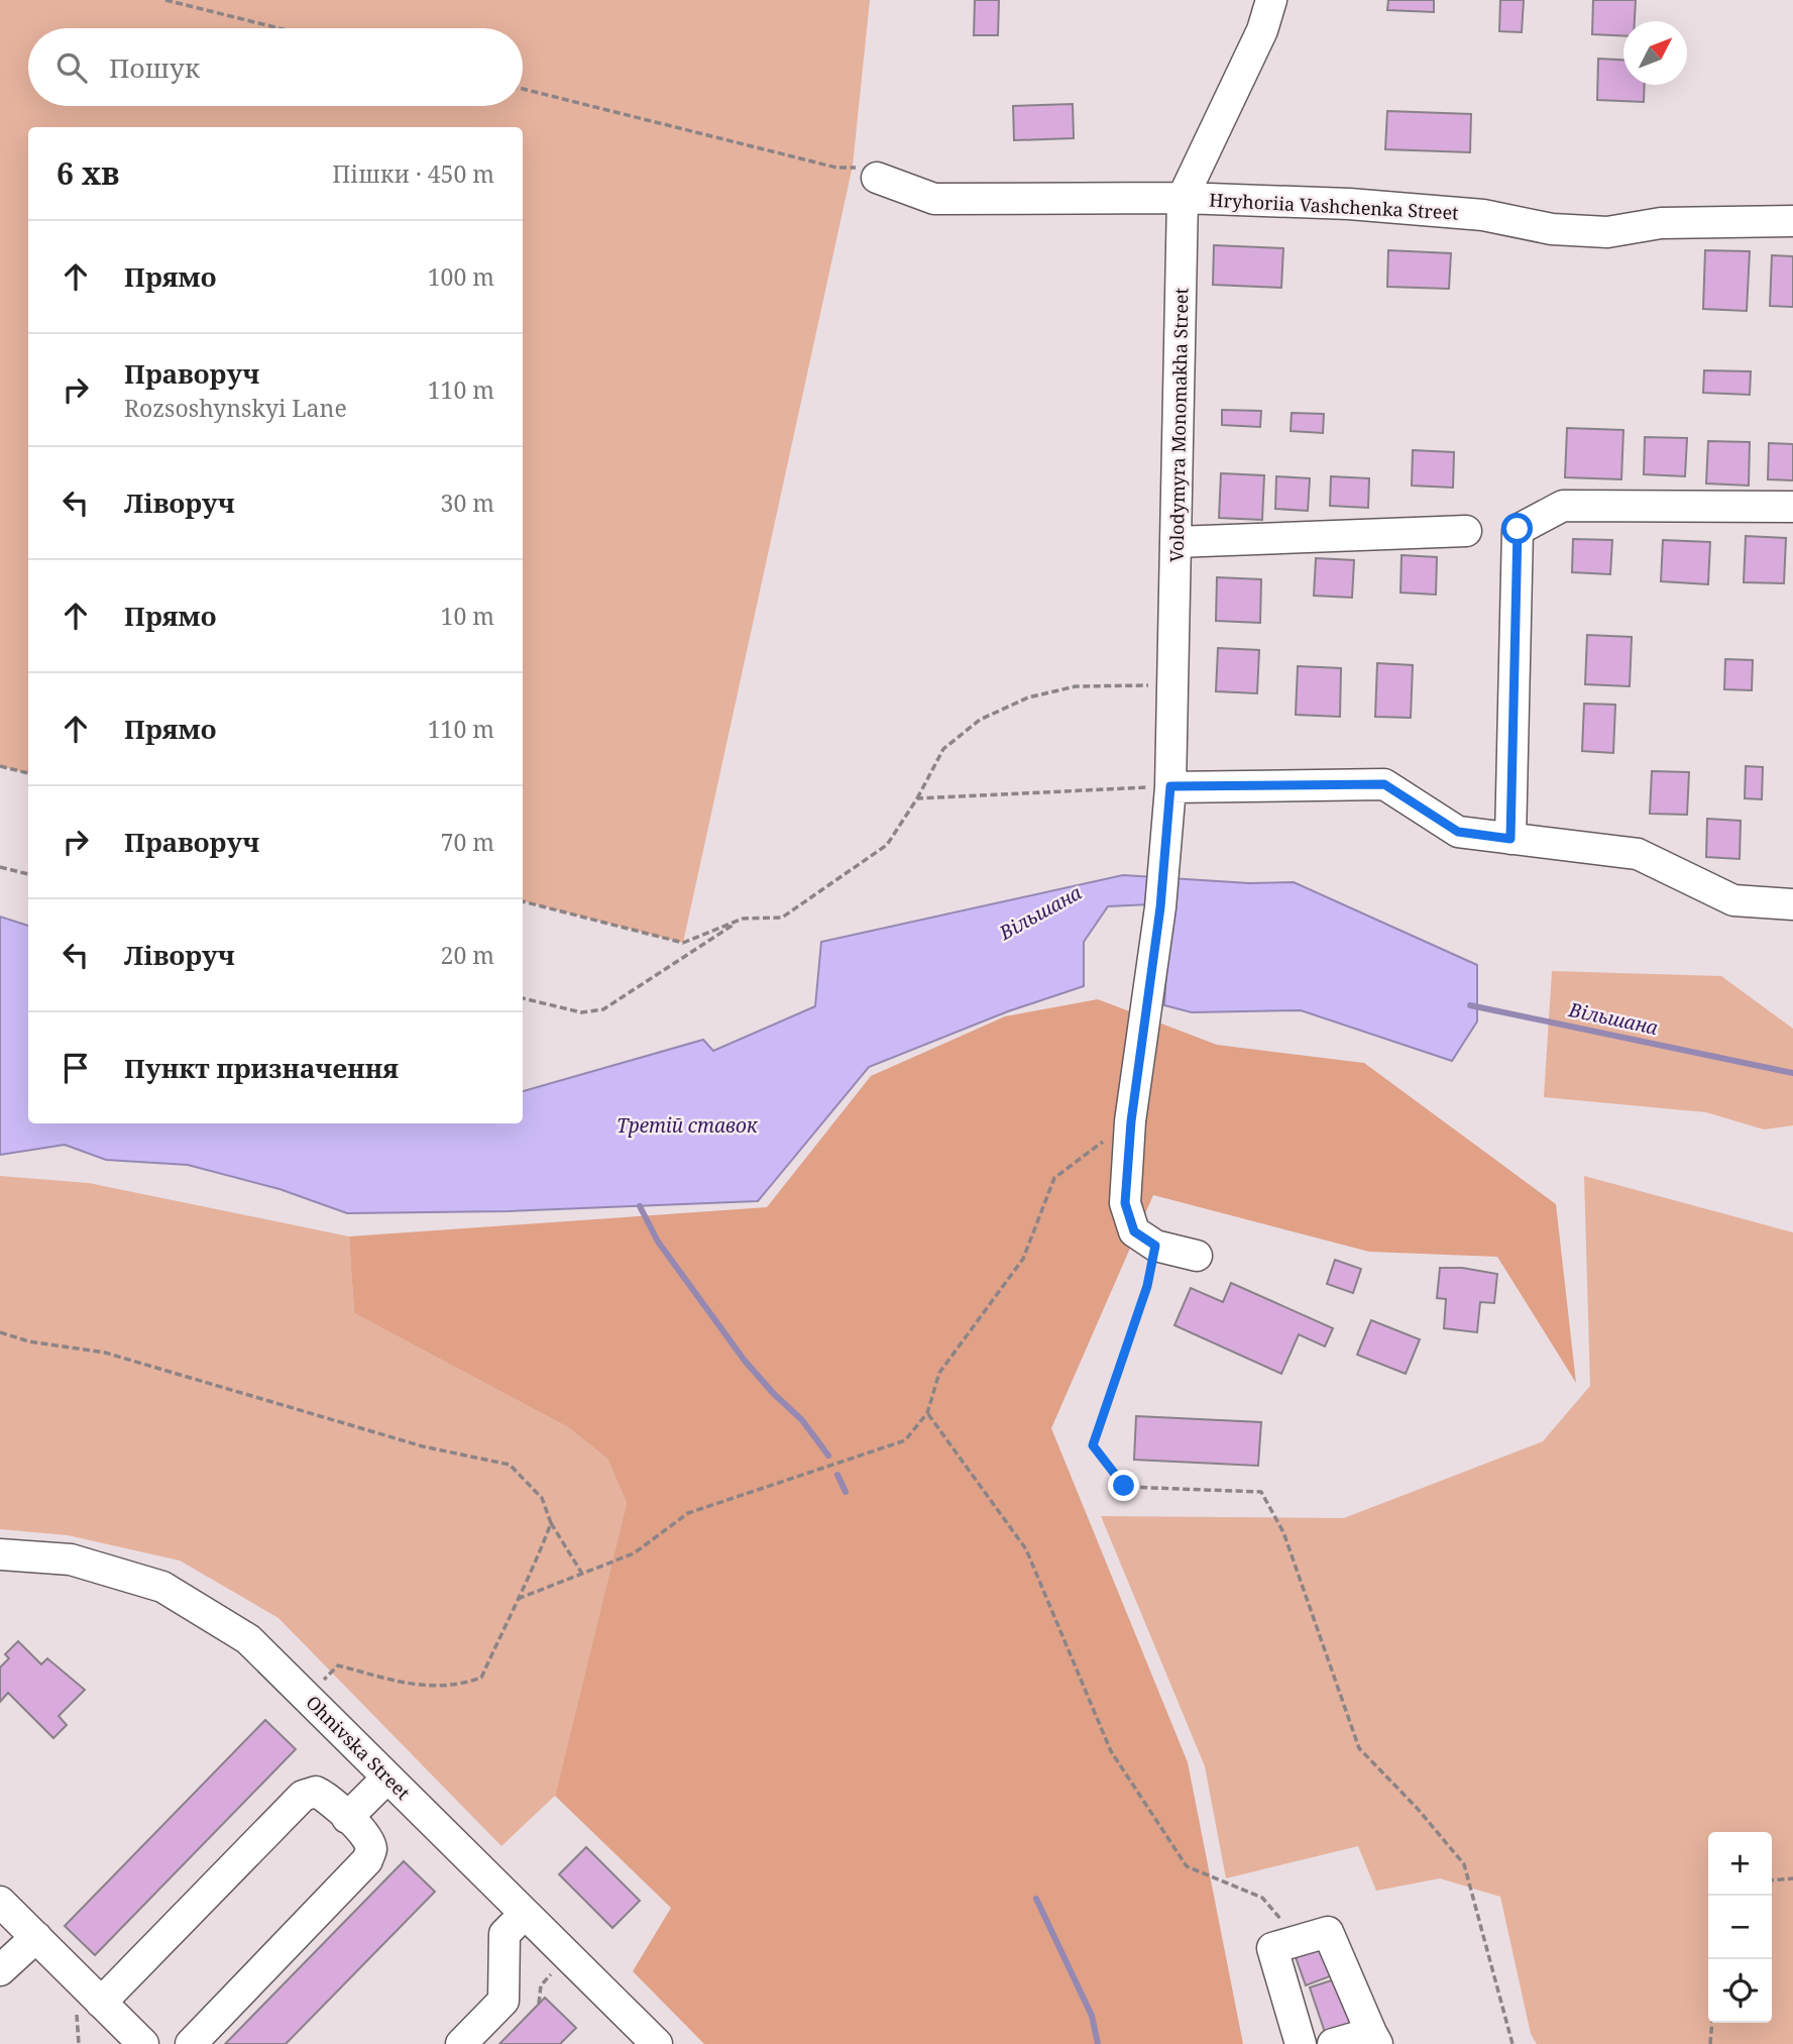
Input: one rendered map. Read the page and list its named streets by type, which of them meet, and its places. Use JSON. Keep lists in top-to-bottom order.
{
  "streets": {
    "street": ["Hryhoriia Vashchenka Street", "Volodymyra Monomakha Street", "Ohnivska Street"]
  },
  "crossings": [
    ["Hryhoriia Vashchenka Street", "Volodymyra Monomakha Street"]
  ],
  "water": ["Вільшана", "Третій ставок"],
  "north": "top right",
  "page": {
    "search": "Пошук",
    "heading": ["6 хв", "Пішки · 450 m"],
    "list": [
      ["Прямо", "100 m"],
      ["Праворуч", "Rozsoshynskyi Lane", "110 m"],
      ["Ліворуч", "30 m"],
      ["Прямо", "10 m"],
      ["Прямо", "110 m"],
      ["Праворуч", "70 m"],
      ["Ліворуч", "20 m"],
      "Пункт призначення"
    ],
    "map_buttons": ["+", "−"]
  }
}
